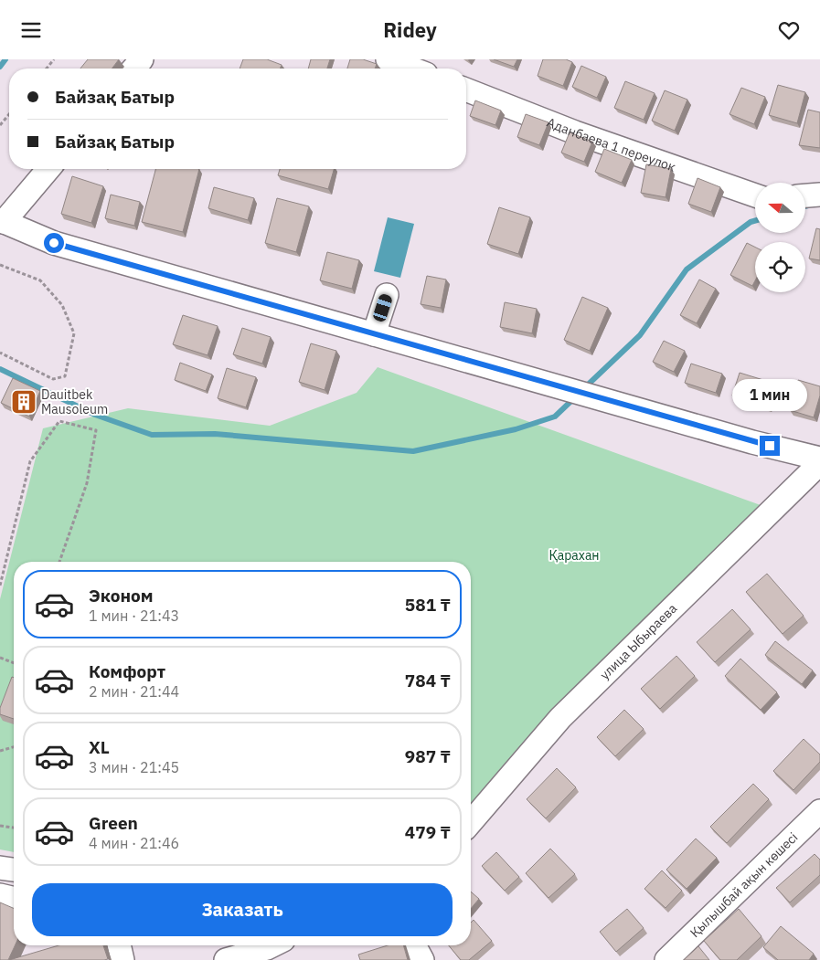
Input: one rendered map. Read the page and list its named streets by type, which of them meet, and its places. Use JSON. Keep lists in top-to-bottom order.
{
  "streets": {
    "street": ["Аданбаева 1 переулок", "улица Ыбыраева", "Қылышбай ақын көшесі"]
  },
  "parks": ["Қарахан"],
  "places": {
    "building": ["Dauitbek Mausoleum"]
  },
  "north": "left",
  "page": {
    "header": "Ridey",
    "banner": ["Байзақ Батыр", "Байзақ Батыр"],
    "bubble": "1 мин",
    "list": [
      {
        "name": "Эконом",
        "note": "1 мин · 21:43",
        "value": "581 ₸"
      },
      {
        "name": "Комфорт",
        "note": "2 мин · 21:44",
        "value": "784 ₸"
      },
      {
        "name": "XL",
        "note": "3 мин · 21:45",
        "value": "987 ₸"
      },
      {
        "name": "Green",
        "note": "4 мин · 21:46",
        "value": "479 ₸"
      }
    ],
    "buttons": "Заказать"
  }
}
